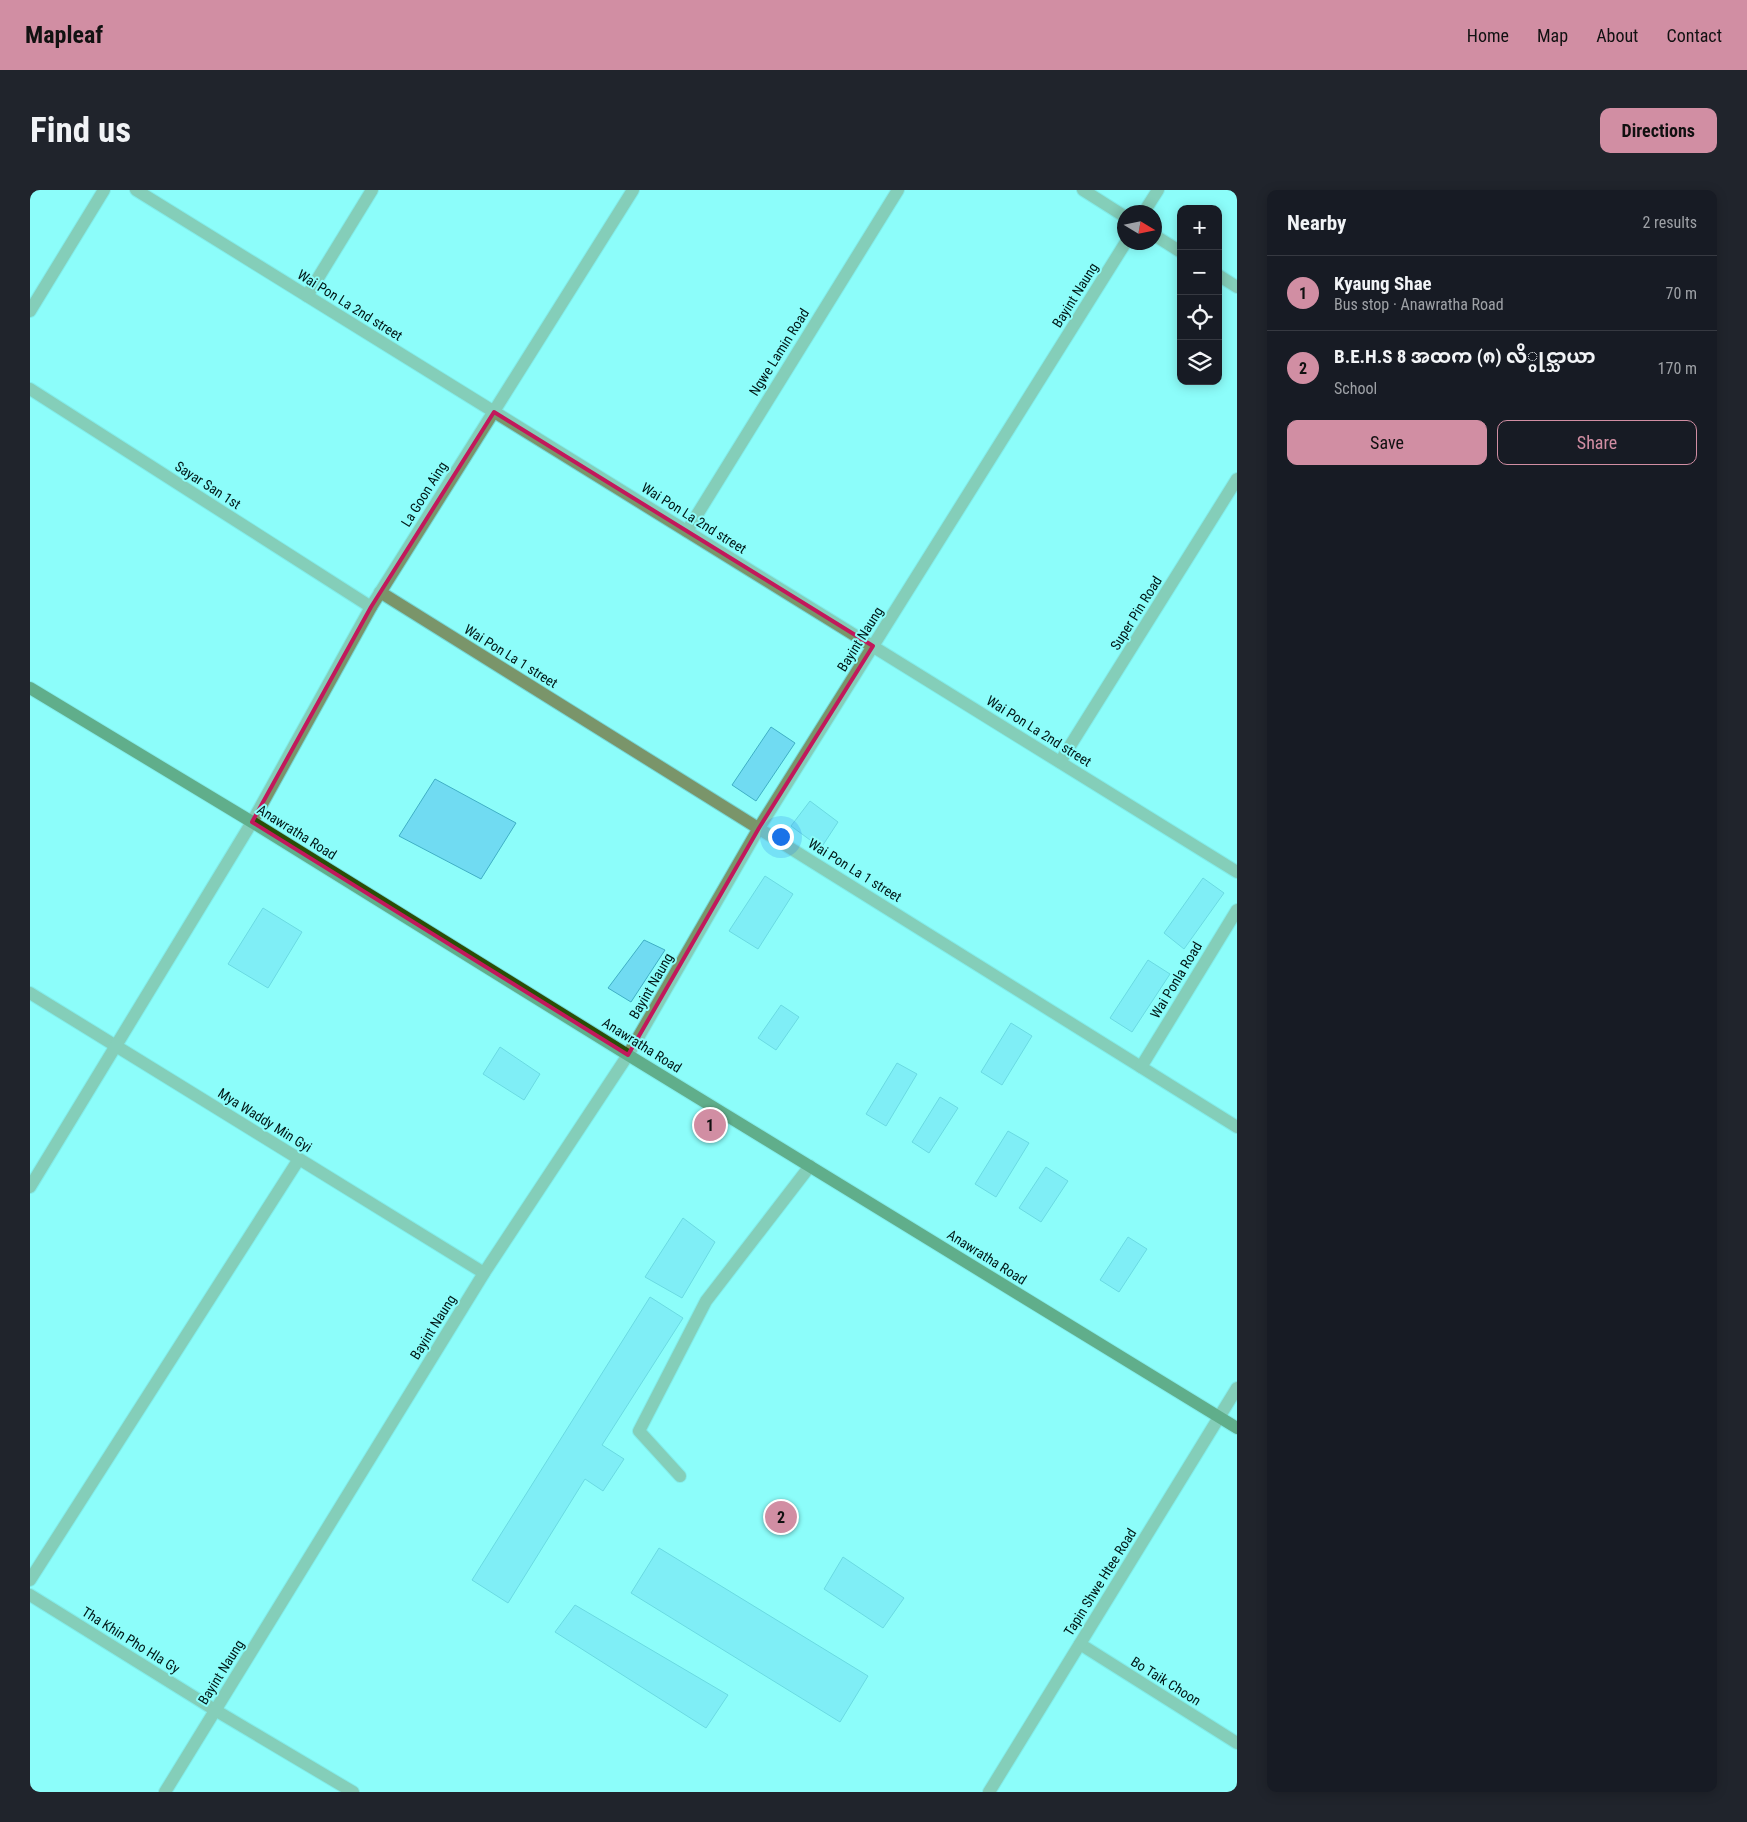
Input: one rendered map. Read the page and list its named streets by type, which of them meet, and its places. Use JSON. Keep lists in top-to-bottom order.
{
  "streets": {
    "main road": ["Anawratha Road"],
    "street": [
      "Bayint Naung",
      "Wai Pon La 2nd street",
      "Ngwe Lamin Road",
      "Sayar San 1st",
      "La Goon Aing",
      "Super Pin Road",
      "Wai Pon La 1 street",
      "Wai Ponla Road",
      "Mya Waddy Min Gyi",
      "Tapin Shwe Htee Road",
      "Tha Khin Pho Hla Gy",
      "Bo Taik Choon"
    ]
  },
  "crossings": [
    ["Bayint Naung", "Wai Pon La 2nd street"],
    ["Bayint Naung", "Wai Pon La 1 street"],
    ["Bayint Naung", "Anawratha Road"],
    ["Bayint Naung", "Mya Waddy Min Gyi"],
    ["Bayint Naung", "Tha Khin Pho Hla Gy"],
    ["Wai Pon La 2nd street", "Ngwe Lamin Road"],
    ["Wai Pon La 2nd street", "La Goon Aing"],
    ["Wai Pon La 2nd street", "Super Pin Road"],
    ["Sayar San 1st", "La Goon Aing"],
    ["La Goon Aing", "Wai Pon La 1 street"],
    ["La Goon Aing", "Anawratha Road"],
    ["La Goon Aing", "Mya Waddy Min Gyi"],
    ["Wai Pon La 1 street", "Wai Ponla Road"],
    ["Anawratha Road", "Tapin Shwe Htee Road"],
    ["Tapin Shwe Htee Road", "Bo Taik Choon"]
  ],
  "north": "right",
  "page": {
    "header": "Mapleaf",
    "nav": [
      "Home",
      "Map",
      "About",
      "Contact"
    ],
    "buttons": [
      "Directions",
      ["Save", "Share"]
    ],
    "title": "Find us",
    "heading": ["Nearby", "2 results"],
    "map_buttons": ["+", "−"],
    "list": [
      {
        "mark": "1",
        "name": "Kyaung Shae",
        "note": "Bus stop · Anawratha Road",
        "value": "70 m"
      },
      {
        "mark": "2",
        "name": "B.E.H.S 8 အထက (၈) လိွုင္သာယာ",
        "note": "School",
        "value": "170 m"
      }
    ],
    "pins": ["1", "2"]
  }
}
